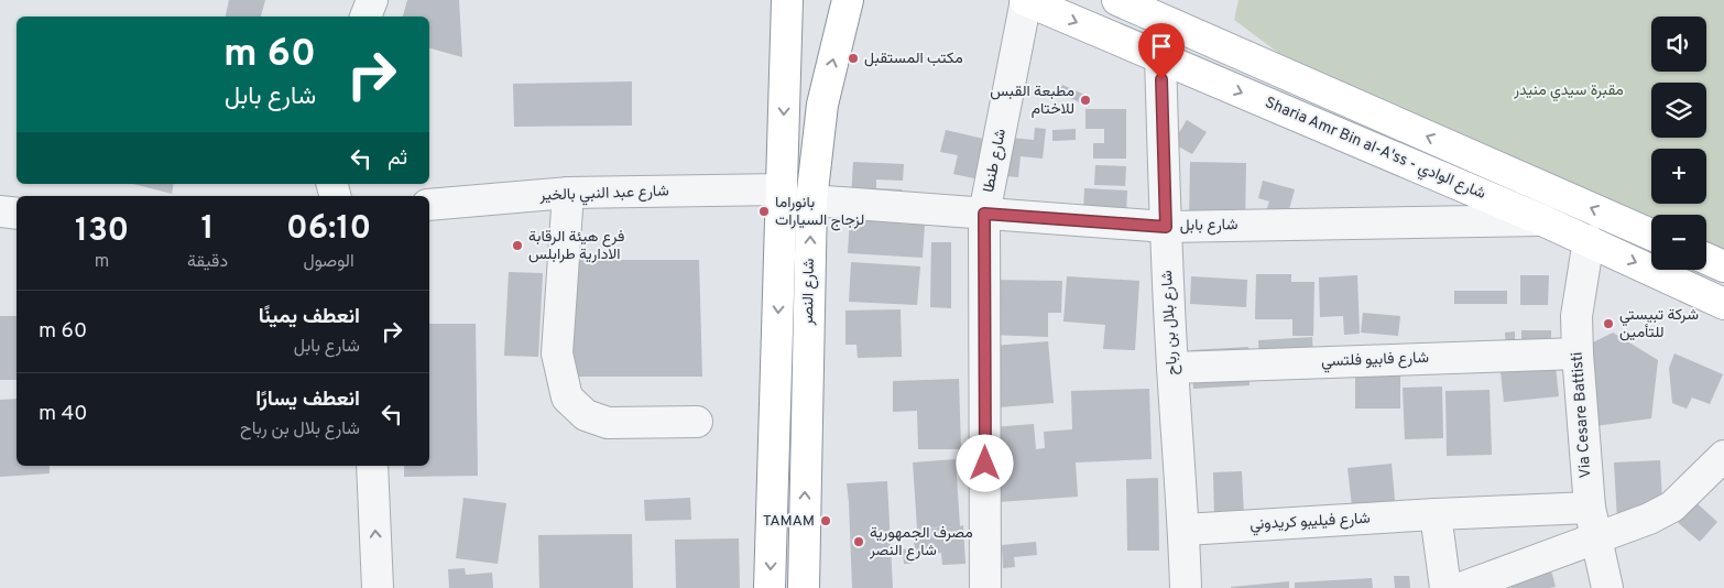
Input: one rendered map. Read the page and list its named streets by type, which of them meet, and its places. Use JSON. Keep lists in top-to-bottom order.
{
  "streets": {
    "main road": ["Sharia Amr Bin al-A'ss - شارع الوادي", "شارع النصر"],
    "street": [
      "شارع طنطا",
      "شارع عبد النبي بالخير",
      "شارع بابل",
      "شارع بلال بن رباح",
      "شارع فابيو فلتسي",
      "Via Cesare Battisti",
      "شارع فيليبو كريدوني"
    ]
  },
  "crossings": [
    ["Sharia Amr Bin al-A'ss - شارع الوادي", "شارع طنطا"],
    ["Sharia Amr Bin al-A'ss - شارع الوادي", "شارع بابل"],
    ["Sharia Amr Bin al-A'ss - شارع الوادي", "شارع بلال بن رباح"],
    ["Sharia Amr Bin al-A'ss - شارع الوادي", "Via Cesare Battisti"],
    ["شارع طنطا", "شارع بابل"],
    ["شارع عبد النبي بالخير", "شارع النصر"],
    ["شارع بابل", "شارع النصر"],
    ["شارع بابل", "شارع بلال بن رباح"],
    ["شارع بلال بن رباح", "شارع فابيو فلتسي"],
    ["شارع بلال بن رباح", "شارع فيليبو كريدوني"],
    ["شارع فابيو فلتسي", "Via Cesare Battisti"],
    ["Via Cesare Battisti", "شارع فيليبو كريدوني"]
  ],
  "parks": ["مقبرة سيدي منيدر"],
  "places": [
    "مكتب المستقبل",
    "مطبعة القبس للاختام",
    "بانوراما لزجاج السيارات",
    "فرع هيئة الرقابة الادارية طرابلس",
    "شركة تبيستي للتأمين",
    "TAMAM",
    "مصرف الجمهورية شارع النصر"
  ],
  "page": {
    "map_buttons": ["+", "−"],
    "turn": ["60 m", "شارع بابل"],
    "then": "ثم",
    "eta": [
      "06:10",
      "الوصول",
      "1",
      "دقيقة",
      "130",
      "m"
    ],
    "list": [
      {
        "name": "انعطف يمينًا",
        "note": "شارع بابل",
        "value": "60 m"
      },
      {
        "name": "انعطف يسارًا",
        "note": "شارع بلال بن رباح",
        "value": "40 m"
      }
    ]
  }
}
